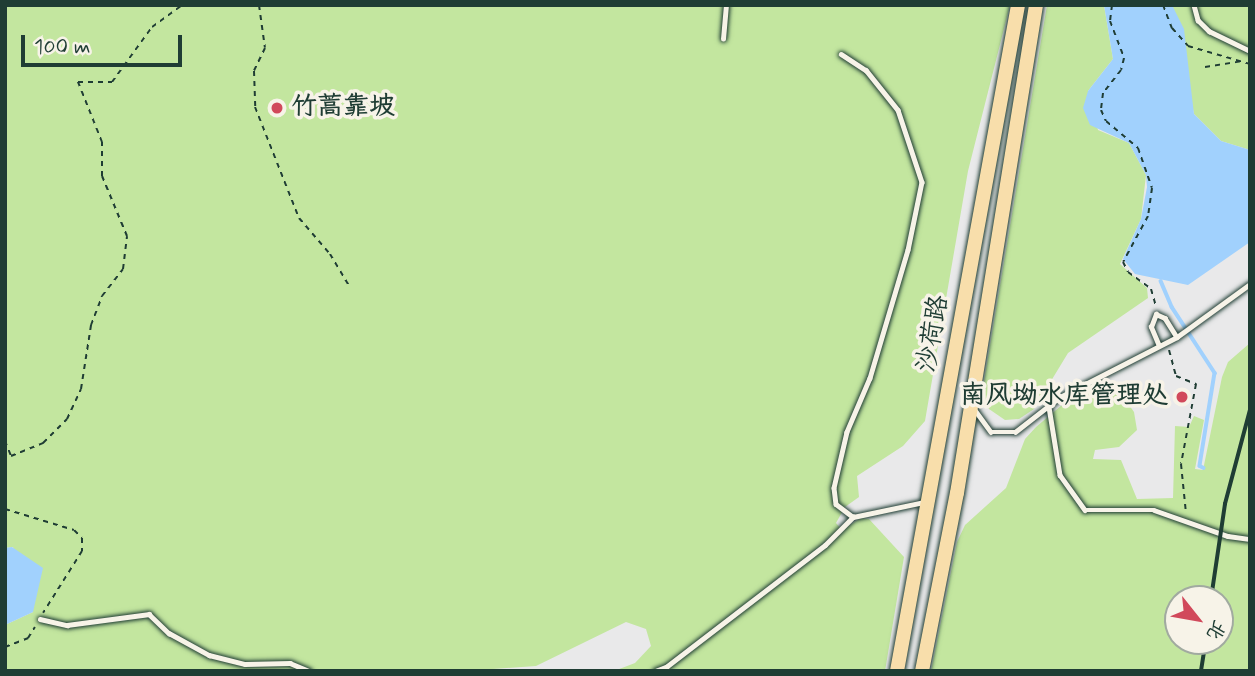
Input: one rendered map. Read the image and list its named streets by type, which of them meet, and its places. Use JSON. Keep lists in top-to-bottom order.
{
  "streets": {
    "main road": ["沙荷路"]
  },
  "places": ["竹蒿靠坡", "南风坳水库管理处"],
  "scale_bar": "100 m",
  "north": "bottom right"
}
